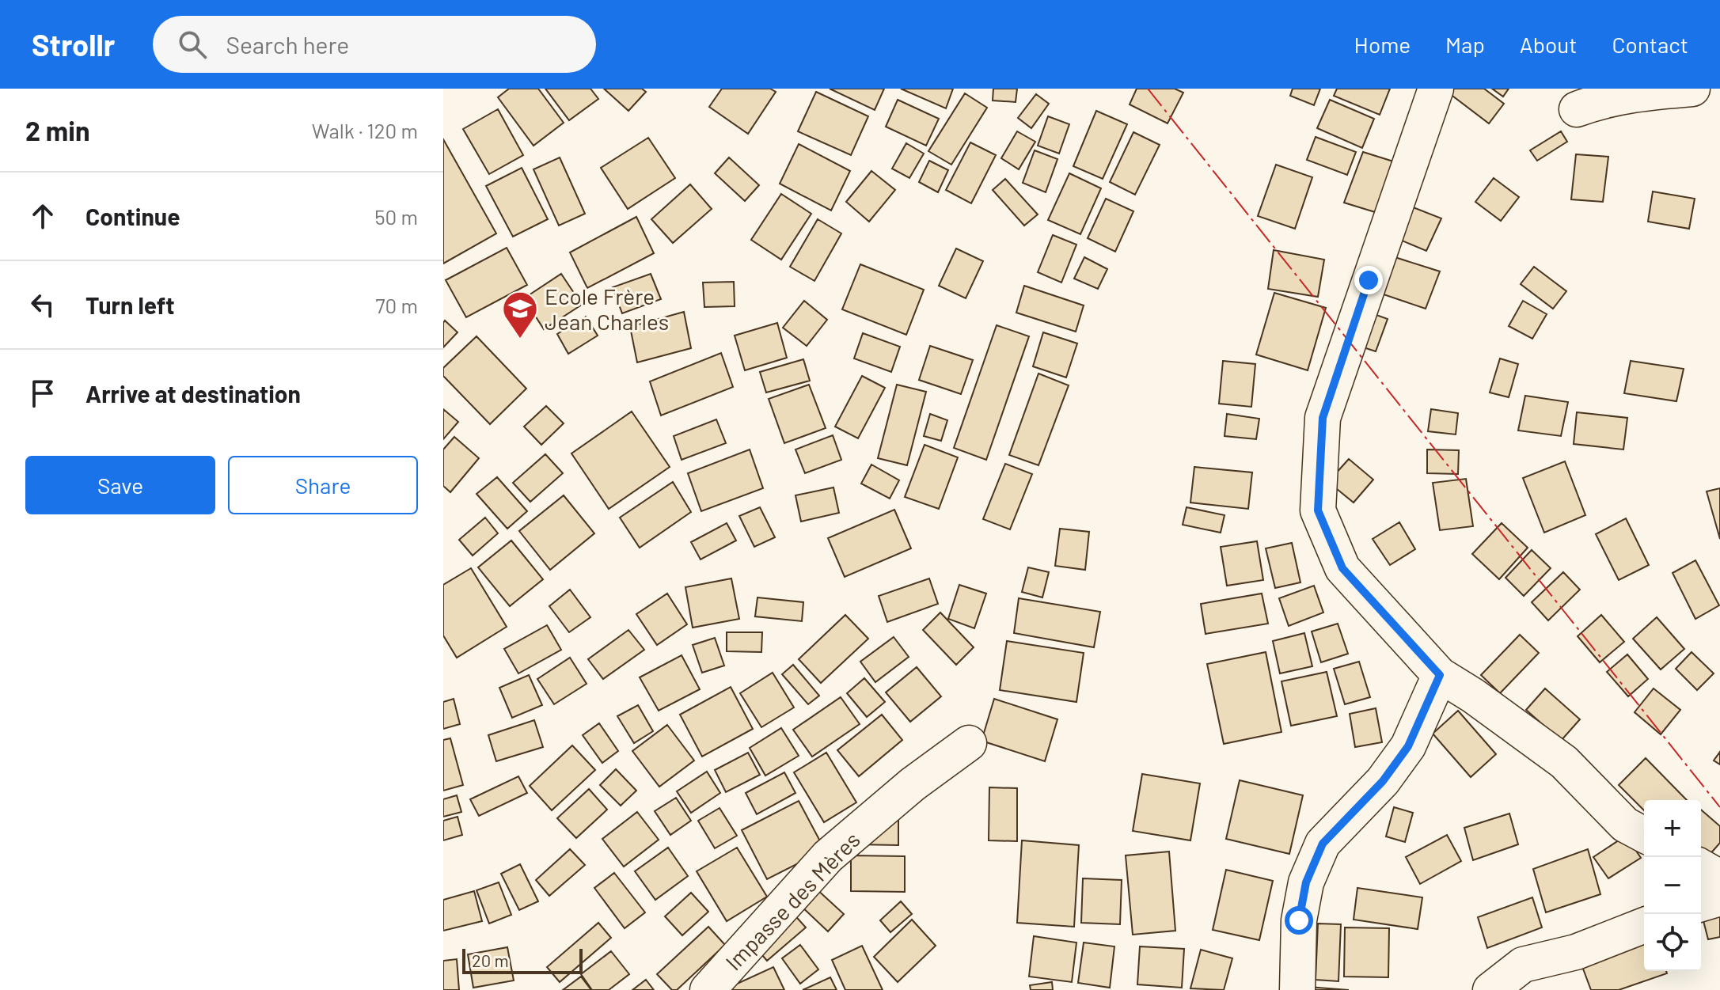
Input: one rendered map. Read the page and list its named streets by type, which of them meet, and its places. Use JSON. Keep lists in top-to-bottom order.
{
  "streets": {
    "street": ["Impasse des Mères"]
  },
  "places": {
    "school or university": ["Ecole Frère Jean Charles"]
  },
  "scale_bar": "20 m",
  "page": {
    "header": "Strollr",
    "search": "Search here",
    "nav": [
      "Home",
      "Map",
      "About",
      "Contact"
    ],
    "heading": ["2 min", "Walk · 120 m"],
    "list": [
      ["Continue", "50 m"],
      ["Turn left", "70 m"],
      "Arrive at destination"
    ],
    "buttons": ["Save", "Share"],
    "map_buttons": ["+", "−"],
    "scale": "20 m"
  }
}
